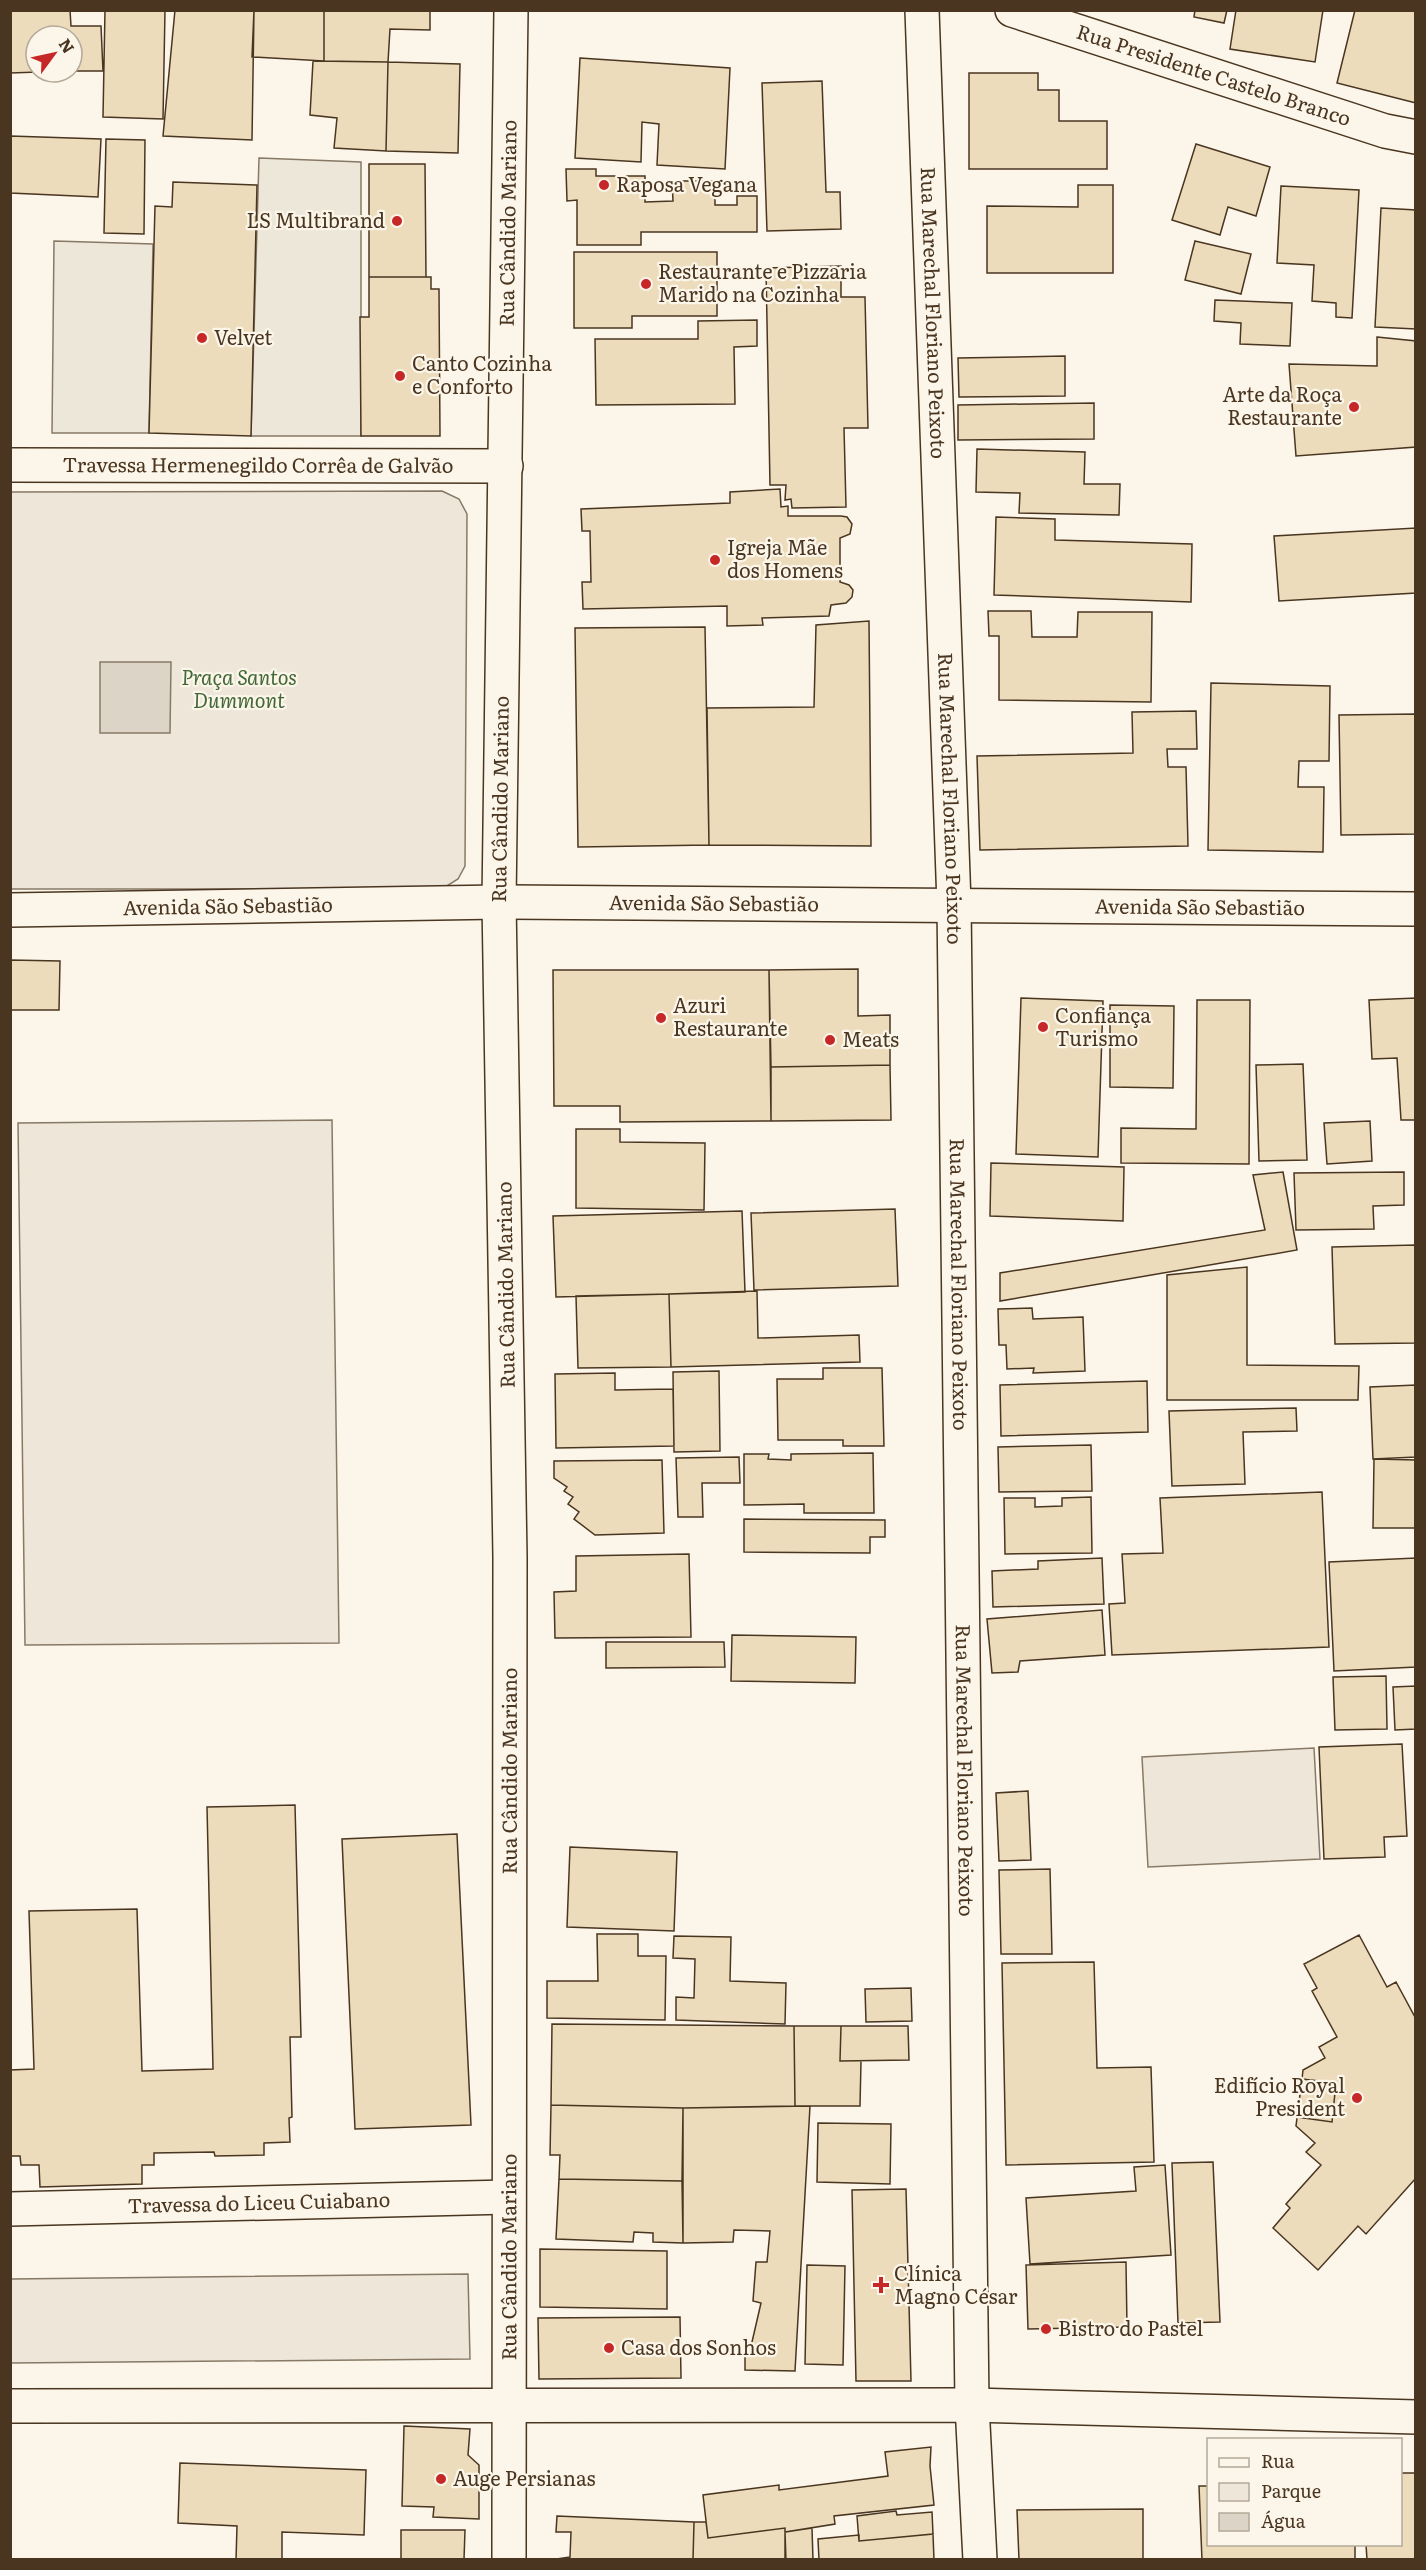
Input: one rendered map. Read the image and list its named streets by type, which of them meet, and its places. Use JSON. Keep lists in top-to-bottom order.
{
  "streets": {
    "street": [
      "Rua Presidente Castelo Branco",
      "Rua Cândido Mariano",
      "Rua Marechal Floriano Peixoto",
      "Travessa Hermenegildo Corrêa de Galvão",
      "Avenida São Sebastião",
      "Travessa do Liceu Cuiabano"
    ]
  },
  "crossings": [
    ["Rua Cândido Mariano", "Travessa Hermenegildo Corrêa de Galvão"],
    ["Rua Cândido Mariano", "Avenida São Sebastião"],
    ["Rua Cândido Mariano", "Travessa do Liceu Cuiabano"],
    ["Rua Marechal Floriano Peixoto", "Avenida São Sebastião"]
  ],
  "parks": ["Praça Santos Dummont"],
  "places": {
    "other": [
      "Raposa Vegana",
      "LS Multibrand",
      "Restaurante e Pizzaria Marido na Cozinha",
      "Velvet",
      "Canto Cozinha e Conforto",
      "Arte da Roça Restaurante",
      "Igreja Mãe dos Homens",
      "Azuri Restaurante",
      "Confiança Turismo",
      "Meats",
      "Edifício Royal President",
      "Bistro do Pastel",
      "Casa dos Sonhos",
      "Auge Persianas"
    ],
    "health": ["Clínica Magno César"]
  },
  "legend": ["Rua", "Parque", "Água"],
  "north": "top right"
}
